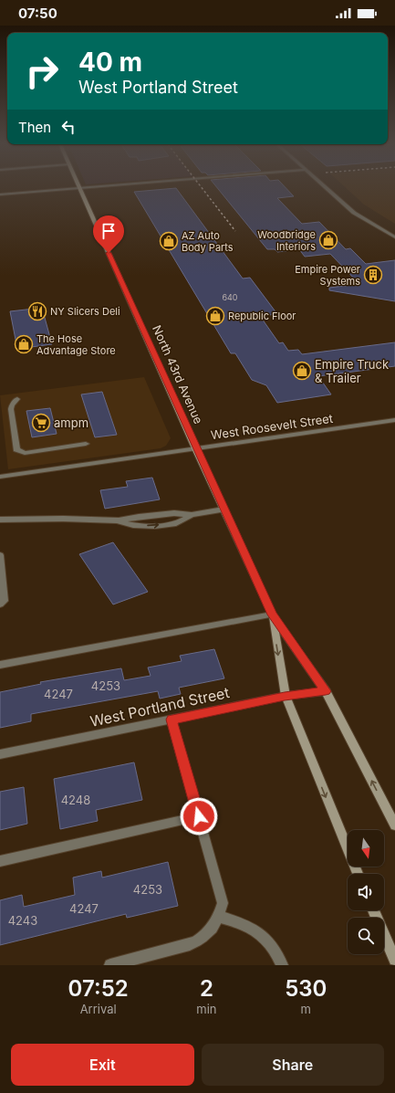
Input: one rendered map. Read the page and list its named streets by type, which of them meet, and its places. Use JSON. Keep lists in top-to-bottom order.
{
  "streets": {
    "main road": ["North 43rd Avenue"],
    "street": ["West Roosevelt Street", "West Portland Street"]
  },
  "crossings": [
    ["North 43rd Avenue", "West Roosevelt Street"],
    ["North 43rd Avenue", "West Portland Street"]
  ],
  "places": {
    "shop": [
      "Woodbridge Interiors",
      "AZ Auto Body Parts",
      "Republic Floor",
      "The Hose Advantage Store",
      "Empire Truck & Trailer"
    ],
    "building": ["Empire Power Systems"],
    "restaurant": ["NY Slicers Deli"],
    "supermarket": ["ampm"]
  },
  "house_numbers": [
    "640",
    "4253",
    "4247",
    "4248",
    "4253",
    "4247",
    "4243"
  ],
  "north": "bottom",
  "page": {
    "status": "07:50",
    "turn": ["40 m", "West Portland Street"],
    "then": "Then",
    "eta": [
      "07:52",
      "Arrival",
      "2",
      "min",
      "530",
      "m"
    ],
    "buttons": ["Exit", "Share"]
  }
}
